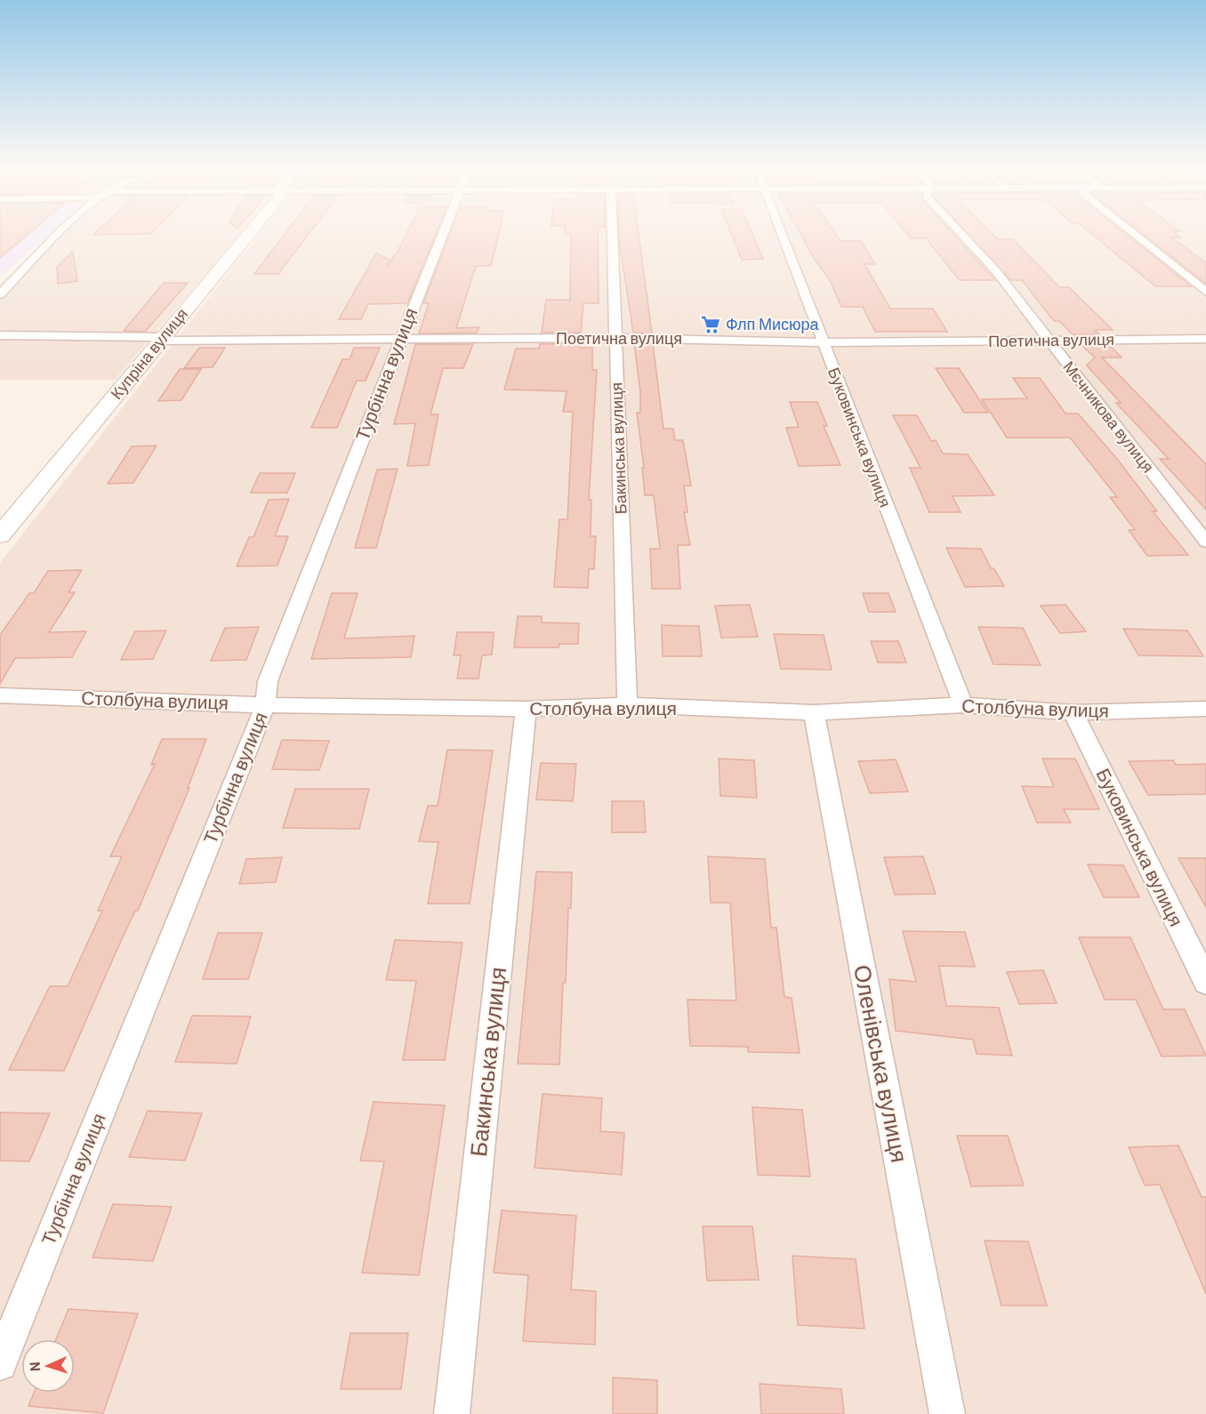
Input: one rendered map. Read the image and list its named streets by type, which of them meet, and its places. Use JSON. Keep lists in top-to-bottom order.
{
  "streets": {
    "main road": ["Купріна вулиця"],
    "street": [
      "Поетична вулиця",
      "Турбінна вулиця",
      "Мєчникова вулиця",
      "Буковинська вулиця",
      "Бакинська вулиця",
      "Столбуна вулиця",
      "Оленівська вулиця"
    ]
  },
  "crossings": [
    ["Поетична вулиця", "Купріна вулиця"],
    ["Поетична вулиця", "Турбінна вулиця"],
    ["Поетична вулиця", "Мєчникова вулиця"],
    ["Поетична вулиця", "Буковинська вулиця"],
    ["Поетична вулиця", "Бакинська вулиця"],
    ["Турбінна вулиця", "Столбуна вулиця"],
    ["Буковинська вулиця", "Столбуна вулиця"],
    ["Бакинська вулиця", "Столбуна вулиця"],
    ["Столбуна вулиця", "Оленівська вулиця"]
  ],
  "places": {
    "supermarket": ["Флп Мисюра"]
  },
  "north": "left"
}
